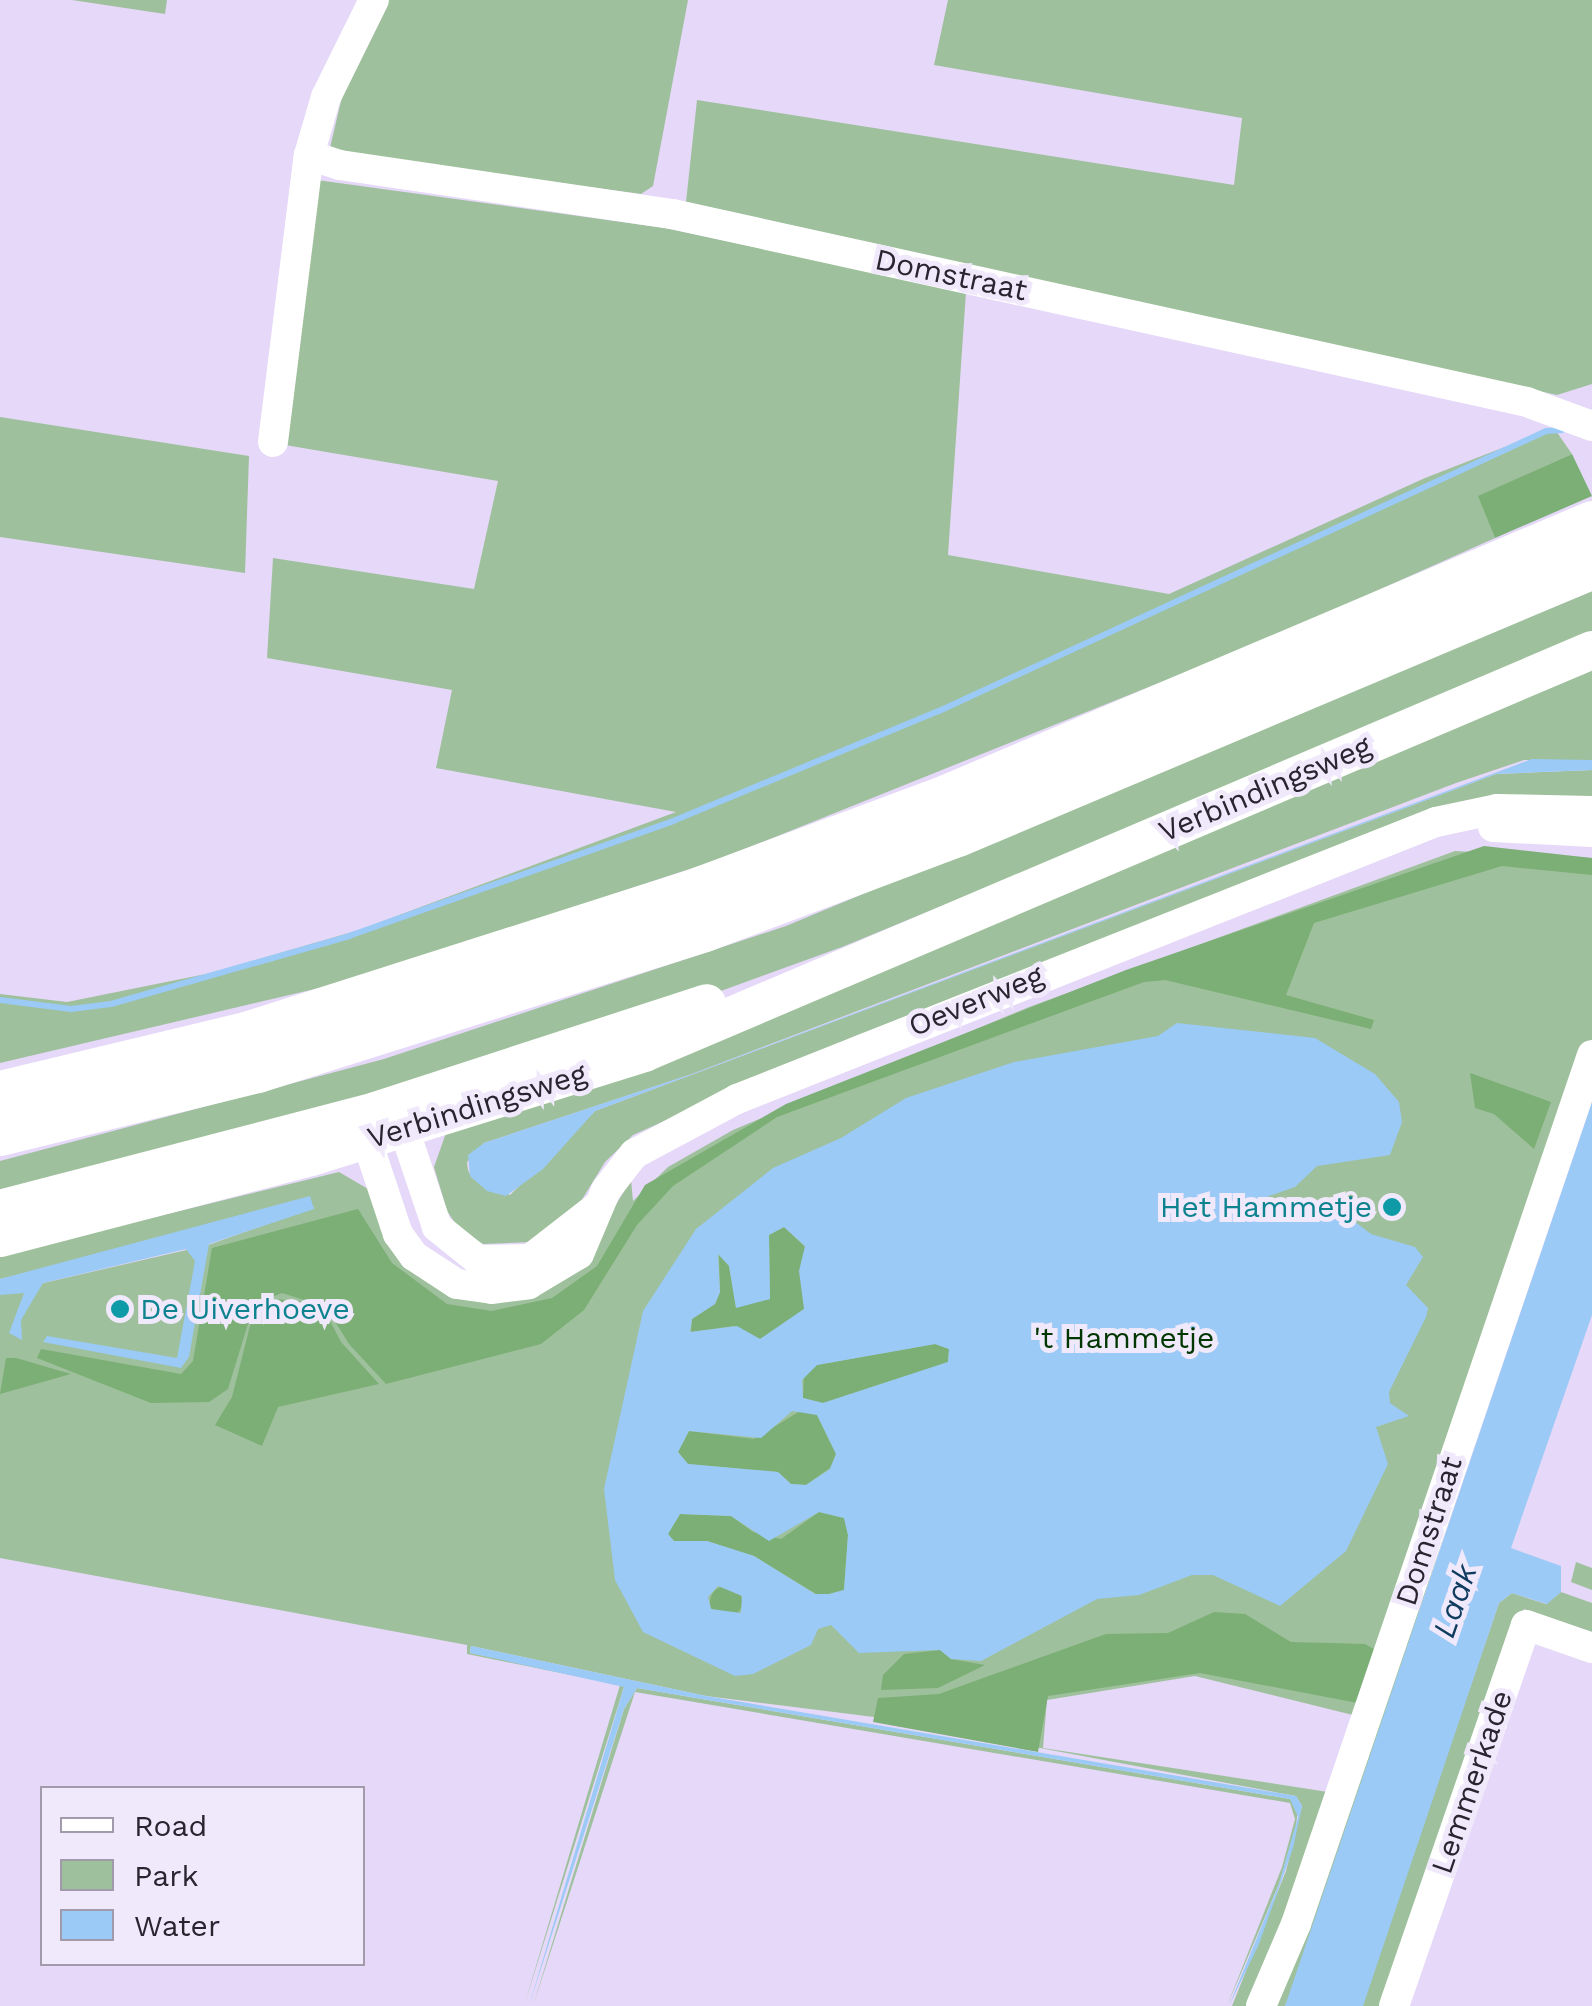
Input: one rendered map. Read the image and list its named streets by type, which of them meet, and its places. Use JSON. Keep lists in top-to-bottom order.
{
  "streets": {
    "main road": ["Verbindingsweg"],
    "street": ["Domstraat", "Oeverweg", "Lemmerkade"]
  },
  "crossings": [
    ["Verbindingsweg", "Oeverweg"]
  ],
  "water": ["Laak"],
  "parks": ["'t Hammetje"],
  "places": ["Het Hammetje", "De Uiverhoeve"],
  "legend": ["Road", "Park", "Water"]
}
